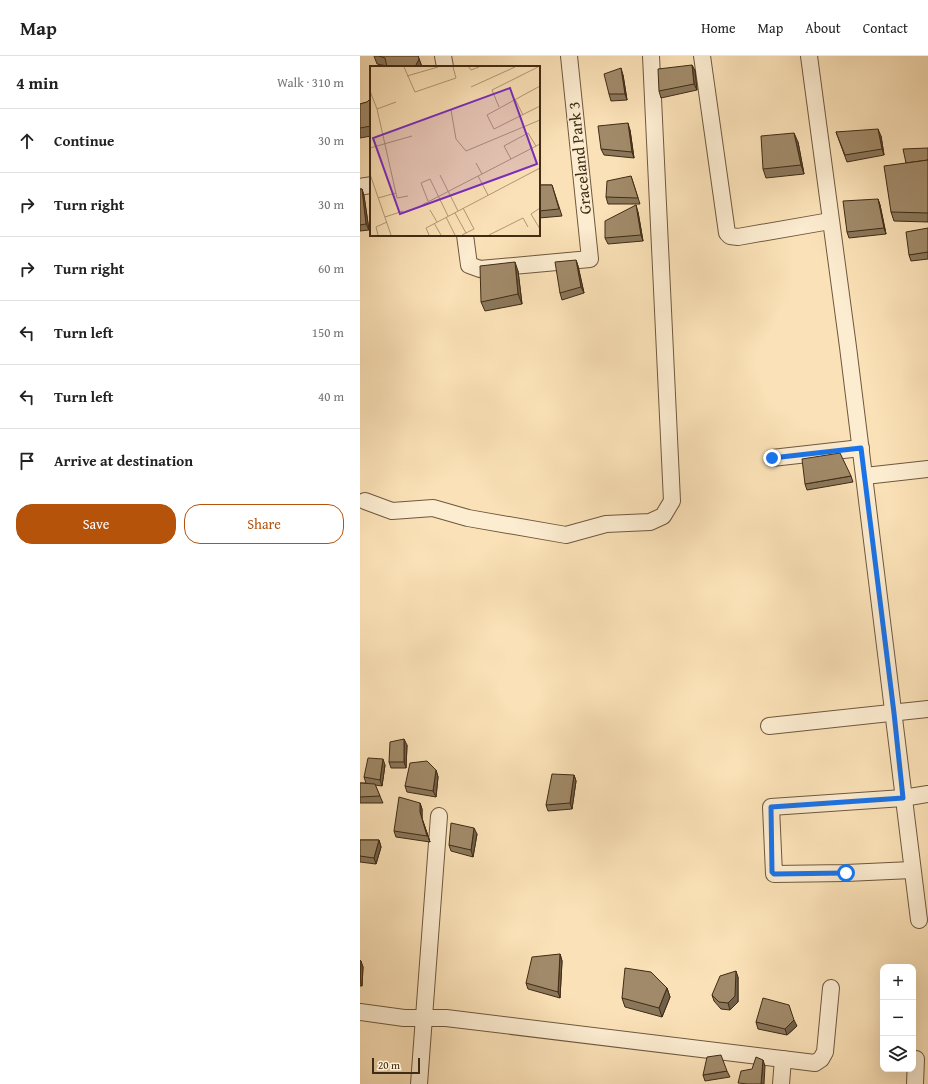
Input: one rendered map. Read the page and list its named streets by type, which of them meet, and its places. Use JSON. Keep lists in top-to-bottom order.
{
  "streets": {
    "street": ["Graceland Park 3"]
  },
  "scale_bar": "20 m",
  "page": {
    "header": "Map",
    "nav": [
      "Home",
      "Map",
      "About",
      "Contact"
    ],
    "heading": ["4 min", "Walk · 310 m"],
    "list": [
      ["Continue", "30 m"],
      ["Turn right", "30 m"],
      ["Turn right", "60 m"],
      ["Turn left", "150 m"],
      ["Turn left", "40 m"],
      "Arrive at destination"
    ],
    "buttons": ["Save", "Share"],
    "map_buttons": ["+", "−"],
    "scale": "20 m"
  }
}
